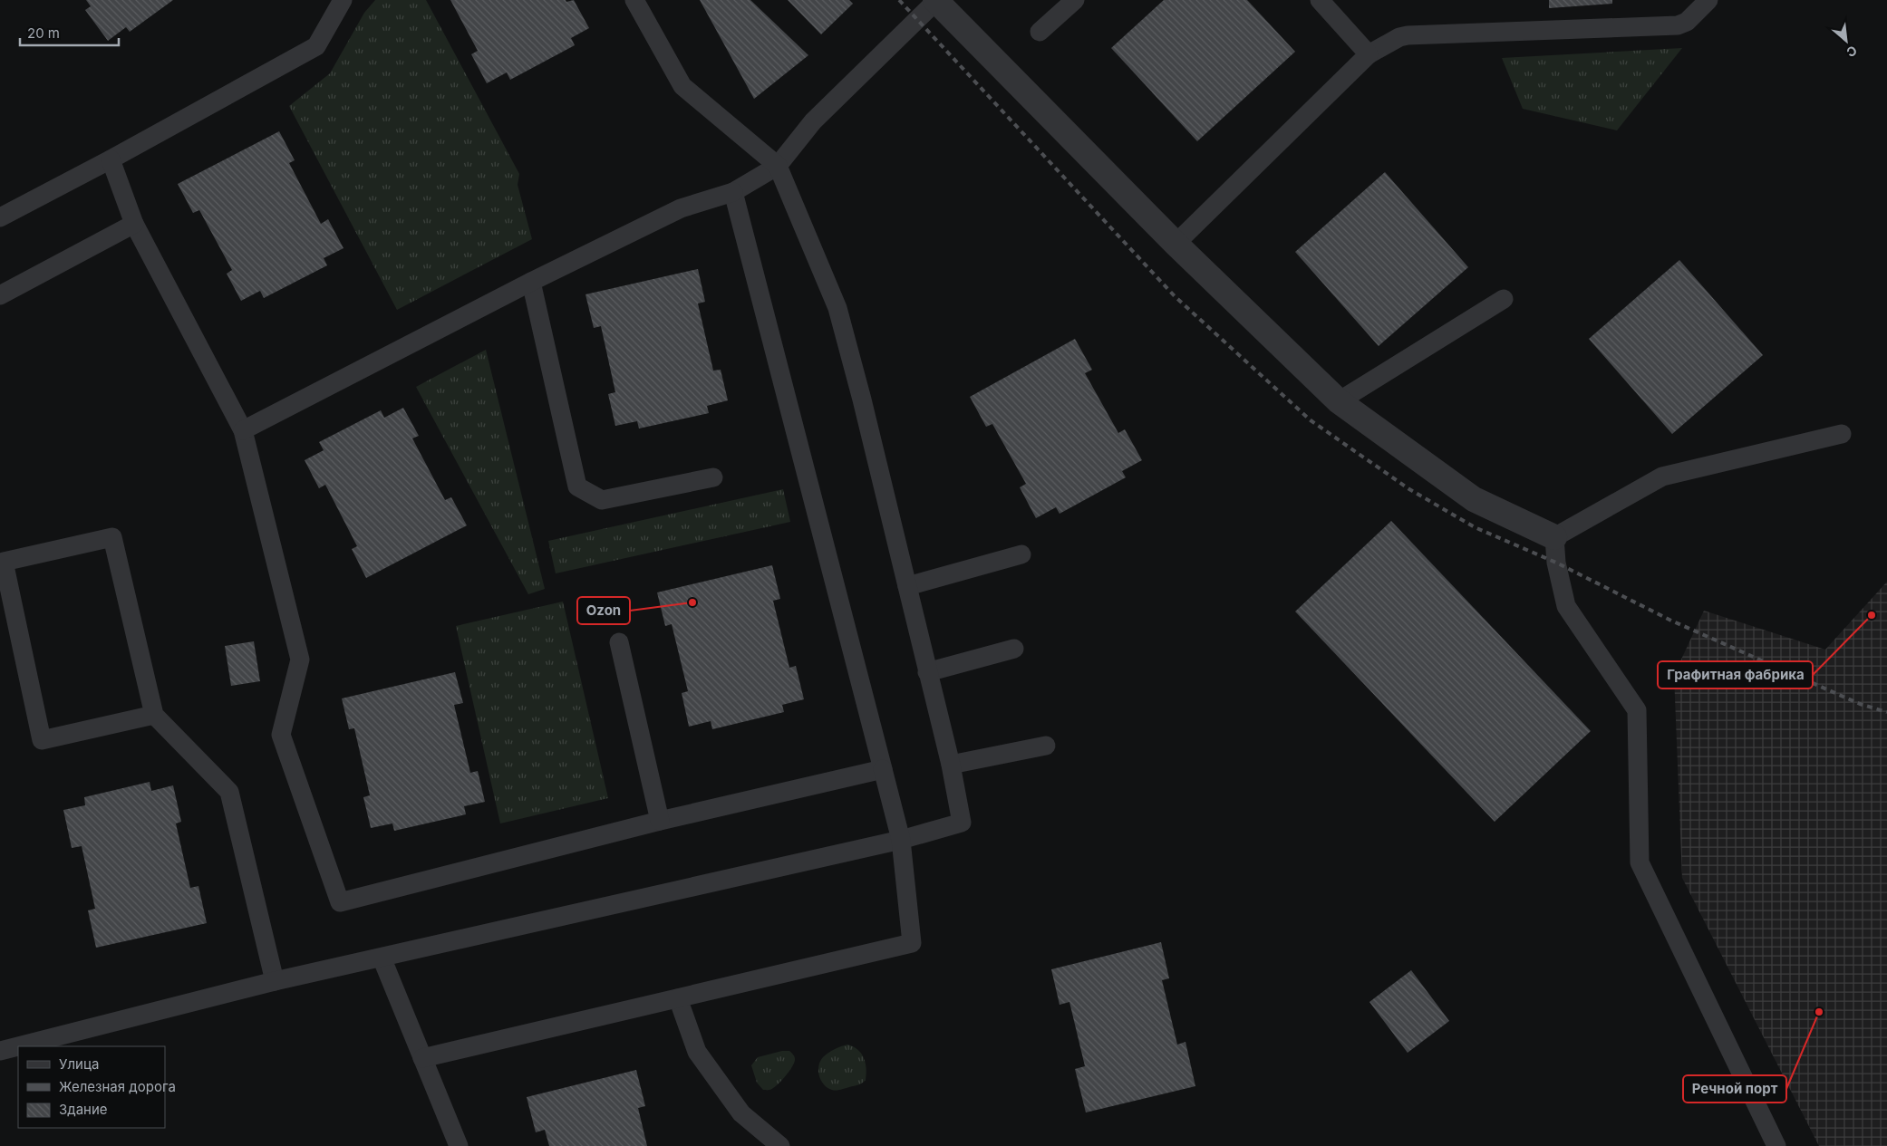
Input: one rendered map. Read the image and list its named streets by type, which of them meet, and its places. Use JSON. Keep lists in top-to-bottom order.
{
  "places": ["Ozon", "Графитная фабрика", "Речной порт"],
  "legend": ["Улица", "Железная дорога", "Здание"],
  "scale_bar": "20 m",
  "north": "bottom right"
}
